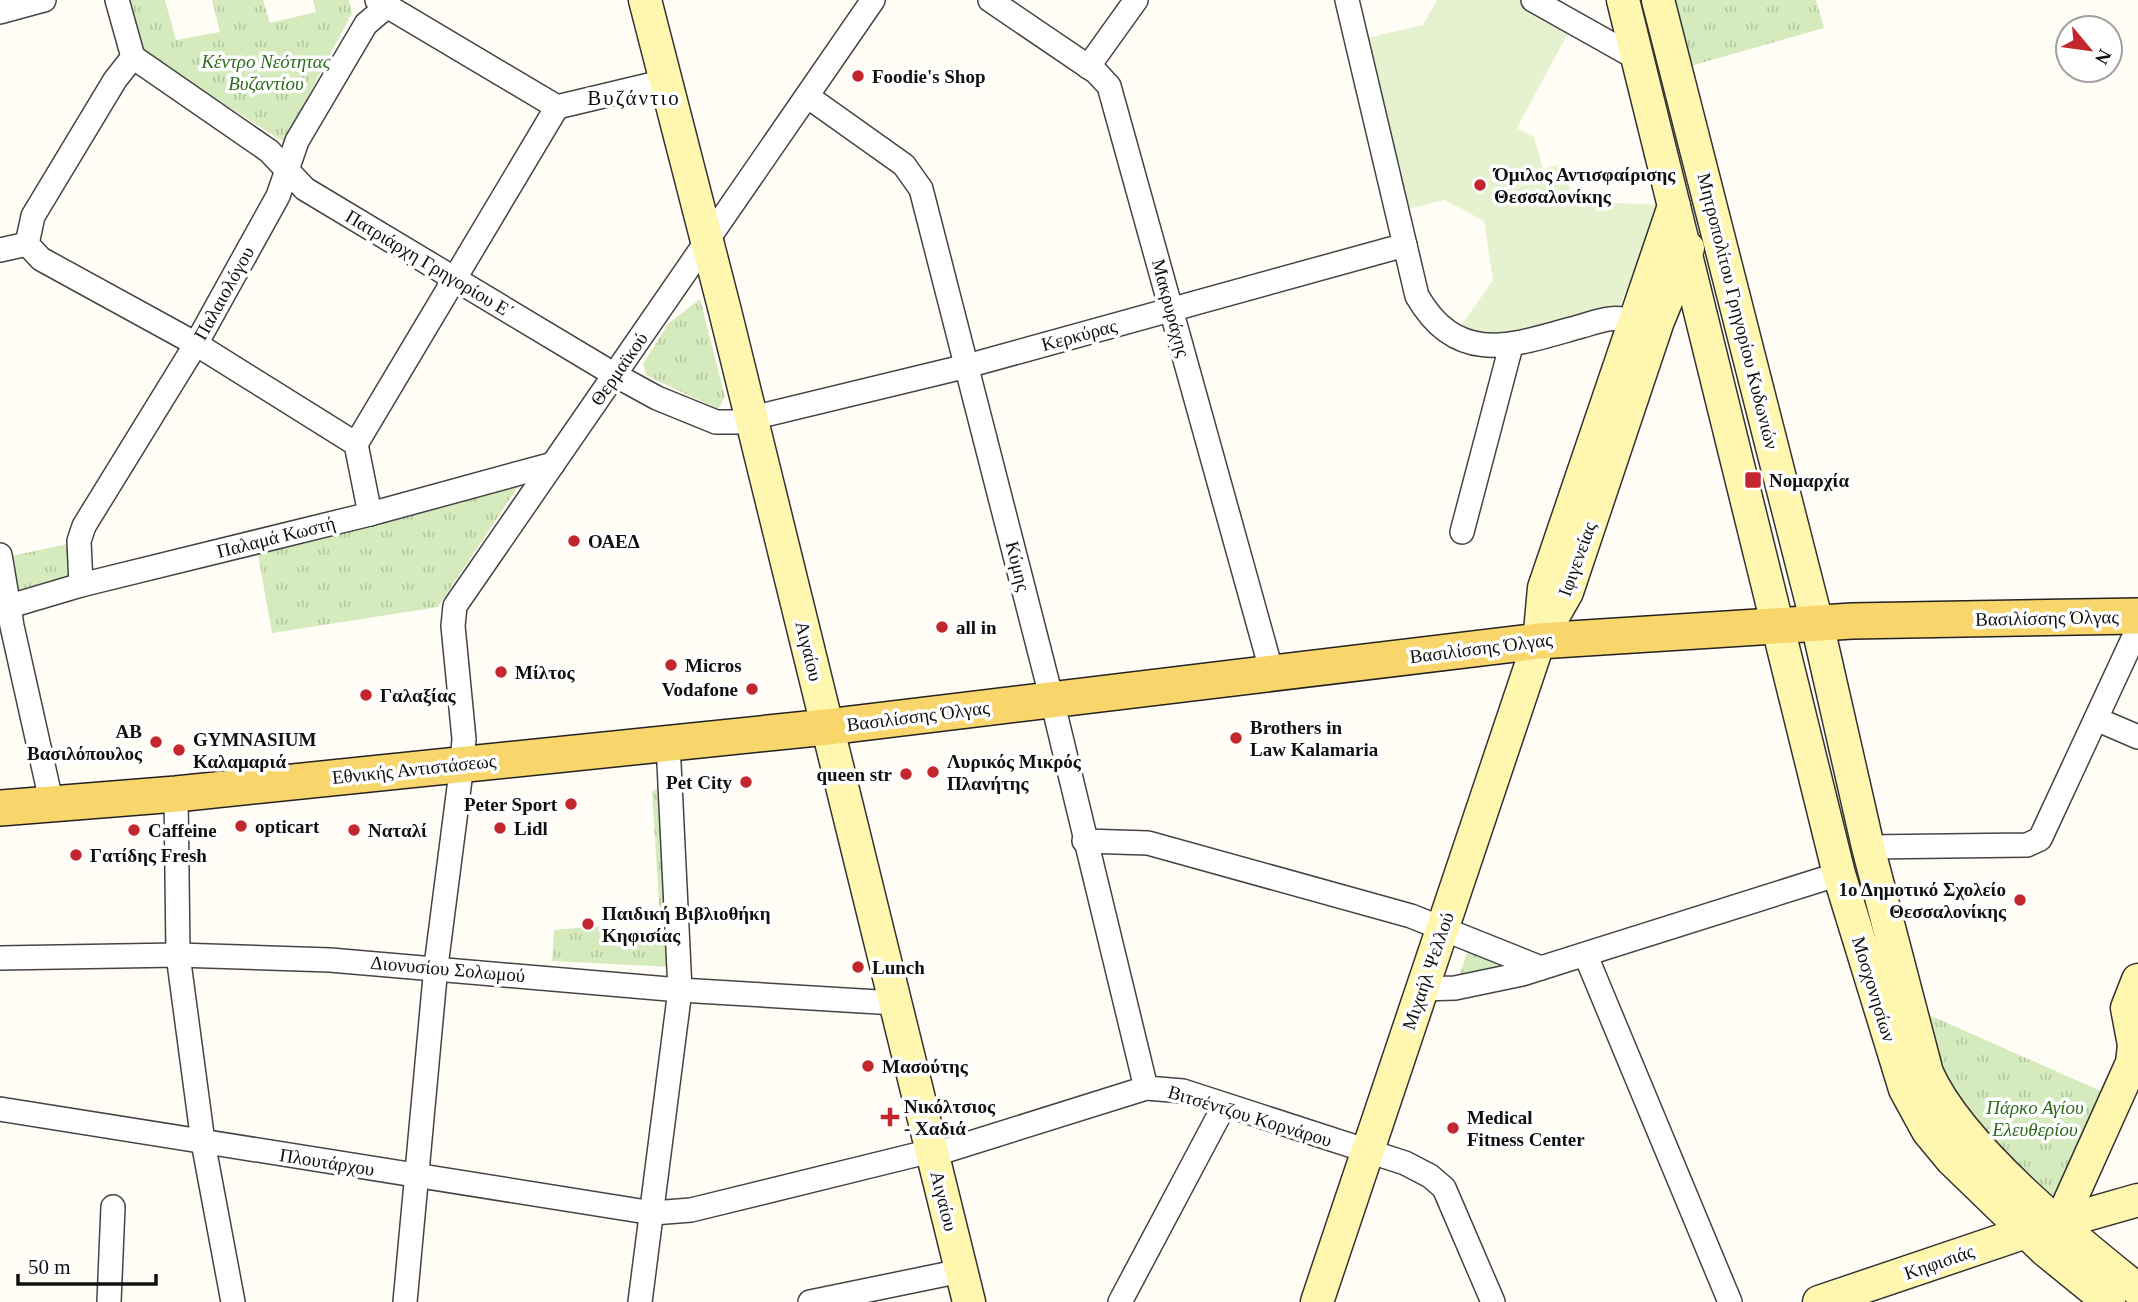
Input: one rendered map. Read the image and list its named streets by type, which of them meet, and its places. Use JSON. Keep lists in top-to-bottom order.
{
  "streets": {
    "main road": [
      "Μητροπολίτου Γρηγορίου Κυδωνιών",
      "Ιφιγενείας",
      "Βασιλίσσης Όλγας",
      "Αιγαίου",
      "Εθνικής Αντιστάσεως",
      "Μιχαήλ Ψελλού",
      "Μοσχονησίων",
      "Κηφισιάς"
    ],
    "street": [
      "Πατριάρχη Γρηγορίου Ε΄",
      "Παλαιολόγου",
      "Μακρυράχης",
      "Κερκύρας",
      "Θερμαϊκού",
      "Παλαμά Κωστή",
      "Κύμης",
      "Διονυσίου Σολωμού",
      "Βιτσέντζου Κορνάρου",
      "Πλουτάρχου"
    ]
  },
  "crossings": [
    ["Πατριάρχη Γρηγορίου Ε΄", "Παλαιολόγου"],
    ["Πατριάρχη Γρηγορίου Ε΄", "Κερκύρας"],
    ["Πατριάρχη Γρηγορίου Ε΄", "Θερμαϊκού"],
    ["Πατριάρχη Γρηγορίου Ε΄", "Αιγαίου"],
    ["Παλαιολόγου", "Παλαμά Κωστή"],
    ["Μακρυράχης", "Κερκύρας"],
    ["Μακρυράχης", "Βασιλίσσης Όλγας"],
    ["Μητροπολίτου Γρηγορίου Κυδωνιών", "Ιφιγενείας"],
    ["Μητροπολίτου Γρηγορίου Κυδωνιών", "Βασιλίσσης Όλγας"],
    ["Μητροπολίτου Γρηγορίου Κυδωνιών", "Μοσχονησίων"],
    ["Κερκύρας", "Κύμης"],
    ["Κερκύρας", "Αιγαίου"],
    ["Θερμαϊκού", "Παλαμά Κωστή"],
    ["Θερμαϊκού", "Κύμης"],
    ["Θερμαϊκού", "Αιγαίου"],
    ["Θερμαϊκού", "Εθνικής Αντιστάσεως"],
    ["Θερμαϊκού", "Διονυσίου Σολωμού"],
    ["Θερμαϊκού", "Πλουτάρχου"],
    ["Ιφιγενείας", "Βασιλίσσης Όλγας"],
    ["Ιφιγενείας", "Μιχαήλ Ψελλού"],
    ["Κύμης", "Βασιλίσσης Όλγας"],
    ["Κύμης", "Βιτσέντζου Κορνάρου"],
    ["Βασιλίσσης Όλγας", "Αιγαίου"],
    ["Βασιλίσσης Όλγας", "Εθνικής Αντιστάσεως"],
    ["Βασιλίσσης Όλγας", "Μιχαήλ Ψελλού"],
    ["Βασιλίσσης Όλγας", "Μοσχονησίων"],
    ["Αιγαίου", "Εθνικής Αντιστάσεως"],
    ["Αιγαίου", "Διονυσίου Σολωμού"],
    ["Αιγαίου", "Βιτσέντζου Κορνάρου"],
    ["Μιχαήλ Ψελλού", "Βιτσέντζου Κορνάρου"],
    ["Μοσχονησίων", "Κηφισιάς"],
    ["Βιτσέντζου Κορνάρου", "Πλουτάρχου"]
  ],
  "districts": ["Βυζάντιο"],
  "parks": ["Κέντρο Νεότητας Βυζαντίου", "Πάρκο Αγίου Ελευθερίου"],
  "places": {
    "other": [
      "Foodie's Shop",
      "Όμιλος Αντισφαίρισης Θεσσαλονίκης",
      "ΟΑΕΔ",
      "all in",
      "Micros",
      "Μίλτος",
      "Vodafone",
      "Γαλαξίας",
      "Brothers in Law Kalamaria",
      "ΑΒ Βασιλόπουλος",
      "GYMNASIUM Καλαμαριά",
      "Λυρικός Μικρός Πλανήτης",
      "queen str",
      "Pet City",
      "Peter Sport",
      "opticart",
      "Lidl",
      "Caffeine",
      "Ναταλί",
      "Γατίδης Fresh",
      "1ο Δημοτικό Σχολείο Θεσσαλονίκης",
      "Παιδική Βιβλιοθήκη Κηφισίας",
      "Lunch",
      "Μασούτης",
      "Medical Fitness Center"
    ],
    "transit": ["Νομαρχία"],
    "health": ["Νικόλτσιος - Χαδιά"]
  },
  "scale_bar": "50 m",
  "north": "bottom right"
}
